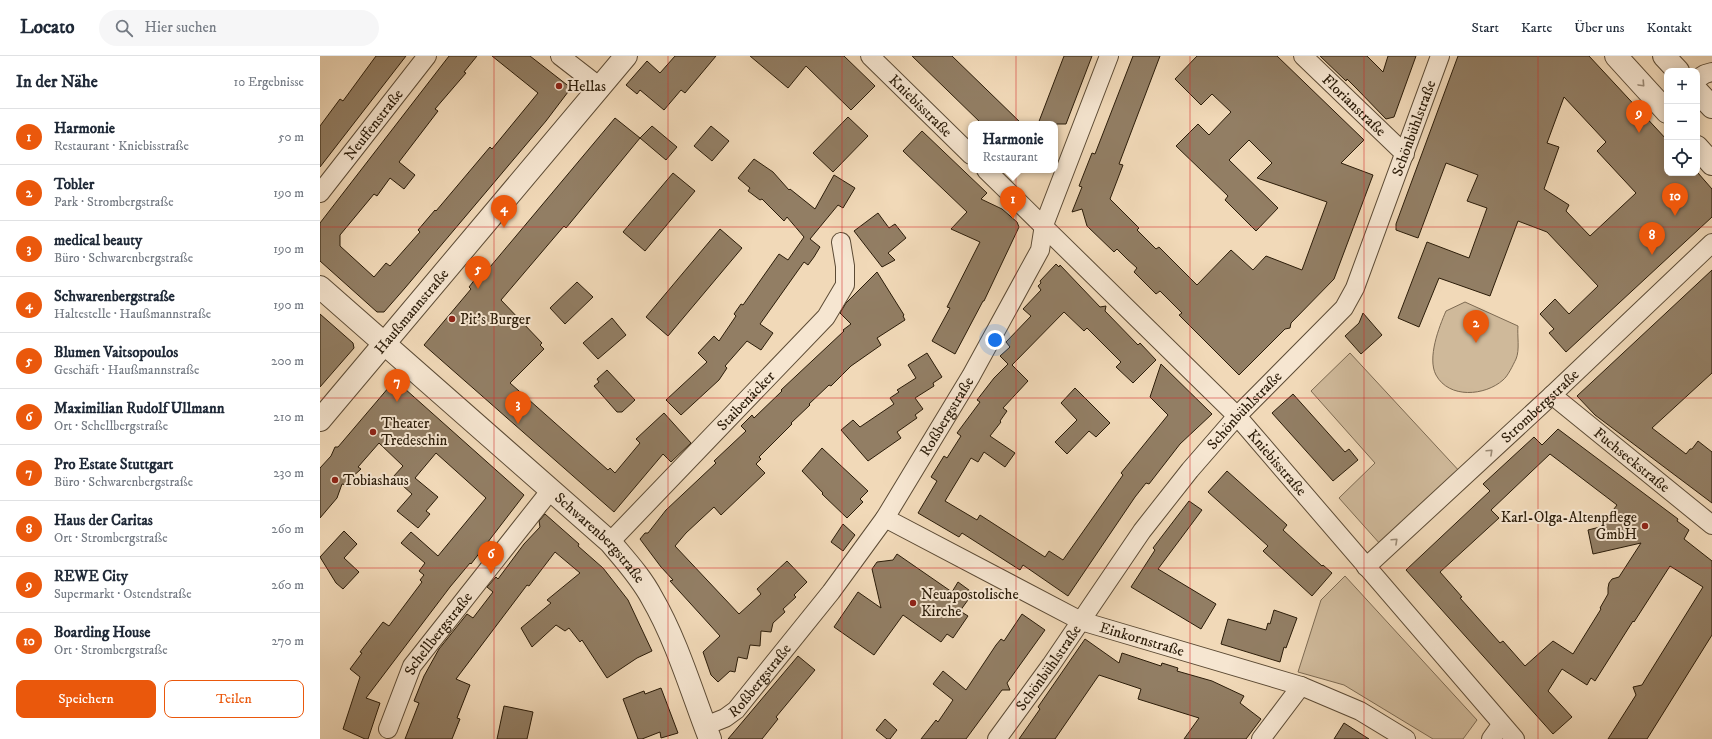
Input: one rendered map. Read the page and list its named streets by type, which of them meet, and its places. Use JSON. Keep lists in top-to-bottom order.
{
  "streets": {
    "street": [
      "Florianstraße",
      "Kniebisstraße",
      "Neuffenstraße",
      "Schönbühlstraße",
      "Haußmannstraße",
      "Staibenäcker",
      "Strombergstraße",
      "Roßbergstraße",
      "Fuchseckstraße",
      "Schwarenbergstraße",
      "Schellbergstraße",
      "Einkornstraße"
    ]
  },
  "crossings": [
    ["Florianstraße", "Schönbühlstraße"],
    ["Kniebisstraße", "Schönbühlstraße"],
    ["Kniebisstraße", "Strombergstraße"],
    ["Kniebisstraße", "Roßbergstraße"],
    ["Schönbühlstraße", "Einkornstraße"],
    ["Haußmannstraße", "Schwarenbergstraße"],
    ["Staibenäcker", "Schwarenbergstraße"],
    ["Strombergstraße", "Fuchseckstraße"],
    ["Roßbergstraße", "Schwarenbergstraße"],
    ["Roßbergstraße", "Einkornstraße"],
    ["Schwarenbergstraße", "Schellbergstraße"]
  ],
  "one_way": ["Strombergstraße"],
  "places": [
    "Hellas",
    "Pit's Burger",
    "Theater Tredeschin",
    "Tobiashaus",
    "Karl-Olga-Altenpflege GmbH",
    "Neuapostolische Kirche"
  ],
  "page": {
    "header": "Locato",
    "search": "Hier suchen",
    "nav": [
      "Start",
      "Karte",
      "Über uns",
      "Kontakt"
    ],
    "heading": ["In der Nähe", "10 Ergebnisse"],
    "map_buttons": ["+", "−"],
    "pins": [
      "9",
      "10",
      "1",
      "4",
      "8",
      "5",
      "2",
      "7",
      "3",
      "6"
    ],
    "list": [
      {
        "mark": "1",
        "name": "Harmonie",
        "note": "Restaurant · Kniebisstraße",
        "value": "50 m"
      },
      {
        "mark": "2",
        "name": "Tobler",
        "note": "Park · Strombergstraße",
        "value": "190 m"
      },
      {
        "mark": "3",
        "name": "medical beauty",
        "note": "Büro · Schwarenbergstraße",
        "value": "190 m"
      },
      {
        "mark": "4",
        "name": "Schwarenbergstraße",
        "note": "Haltestelle · Haußmannstraße",
        "value": "190 m"
      },
      {
        "mark": "5",
        "name": "Blumen Vaitsopoulos",
        "note": "Geschäft · Haußmannstraße",
        "value": "200 m"
      },
      {
        "mark": "6",
        "name": "Maximilian Rudolf Ullmann",
        "note": "Ort · Schellbergstraße",
        "value": "210 m"
      },
      {
        "mark": "7",
        "name": "Pro Estate Stuttgart",
        "note": "Büro · Schwarenbergstraße",
        "value": "230 m"
      },
      {
        "mark": "8",
        "name": "Haus der Caritas",
        "note": "Ort · Strombergstraße",
        "value": "260 m"
      },
      {
        "mark": "9",
        "name": "REWE City",
        "note": "Supermarkt · Ostendstraße",
        "value": "260 m"
      },
      {
        "mark": "10",
        "name": "Boarding House",
        "note": "Ort · Strombergstraße",
        "value": "270 m"
      }
    ],
    "popup": ["Harmonie", "Restaurant"],
    "buttons": ["Speichern", "Teilen"]
  }
}
